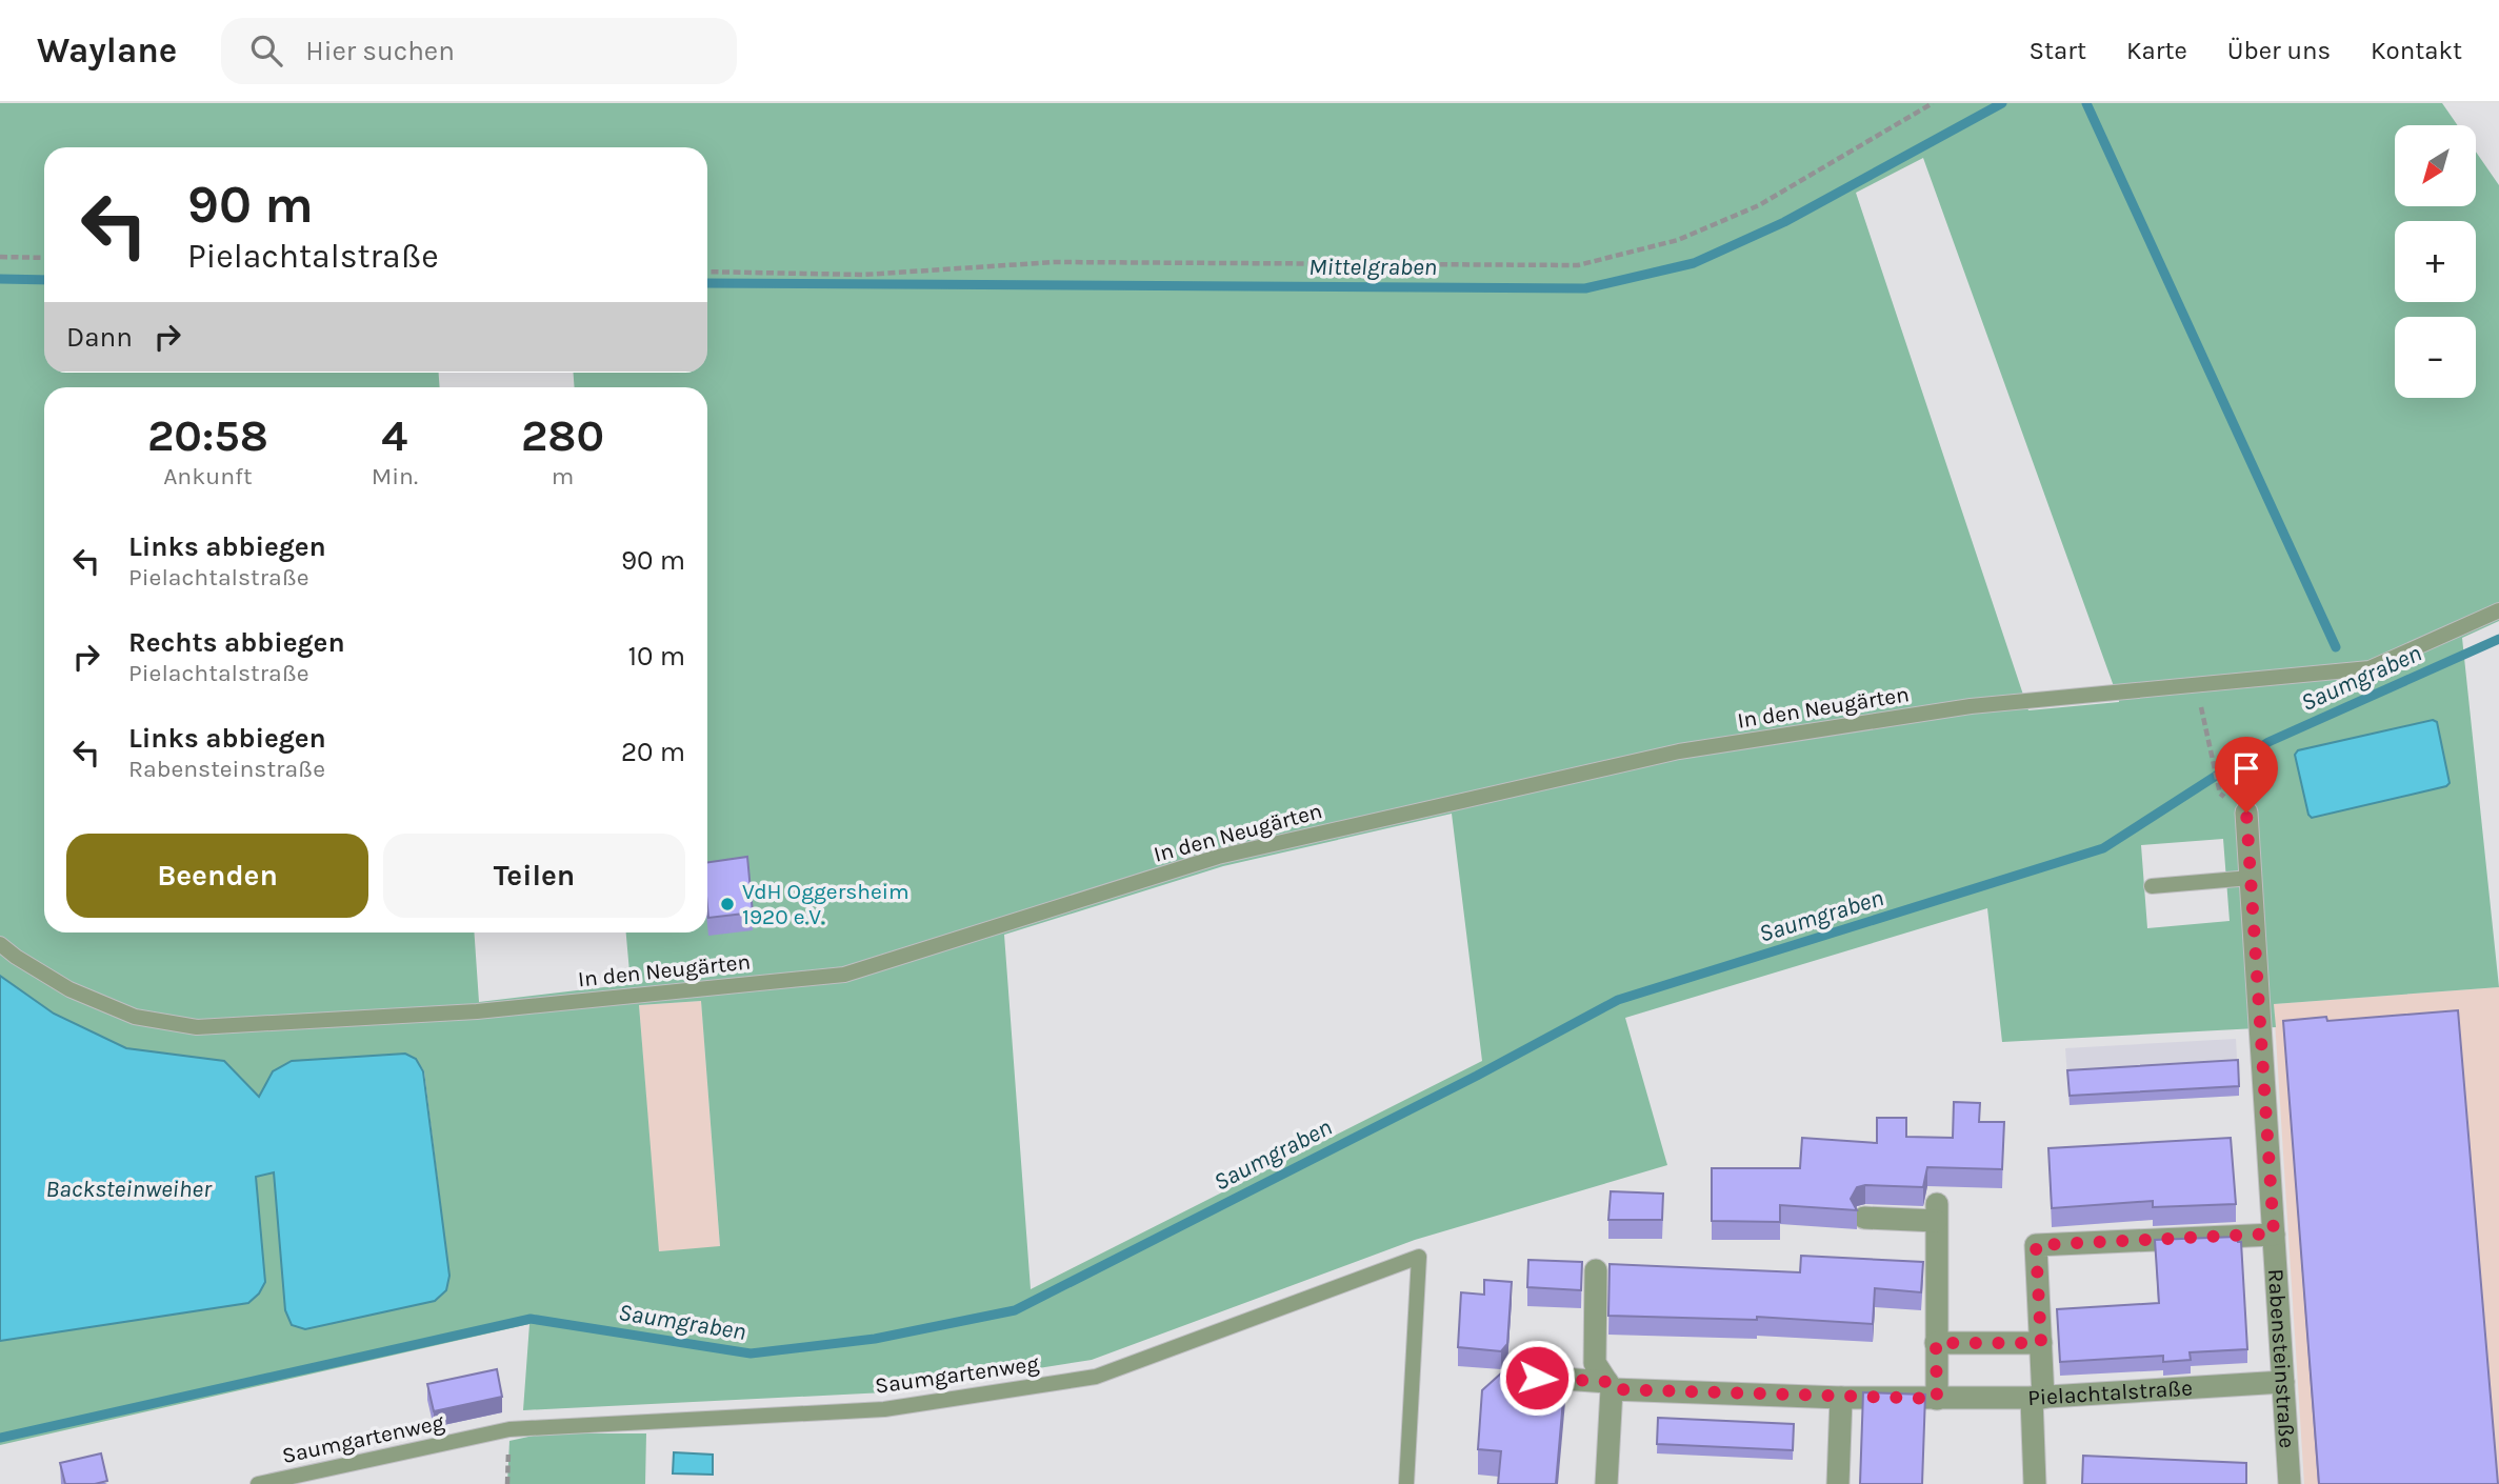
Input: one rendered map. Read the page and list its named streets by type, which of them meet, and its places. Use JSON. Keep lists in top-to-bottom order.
{
  "streets": {
    "street": ["Rabensteinstraße", "Pielachtalstraße"],
    "lane": ["In den Neugärten", "Saumgartenweg"]
  },
  "crossings": [
    ["Rabensteinstraße", "Pielachtalstraße"]
  ],
  "water": ["Mittelgraben", "Saumgraben", "Backsteinweiher"],
  "places": ["VdH Oggersheim 1920 e.V."],
  "north": "bottom left",
  "page": {
    "header": "Waylane",
    "search": "Hier suchen",
    "nav": [
      "Start",
      "Karte",
      "Über uns",
      "Kontakt"
    ],
    "map_buttons": ["+", "−"],
    "turn": ["90 m", "Pielachtalstraße"],
    "then": "Dann",
    "eta": [
      "20:58",
      "Ankunft",
      "4",
      "Min.",
      "280",
      "m"
    ],
    "list": [
      {
        "name": "Links abbiegen",
        "note": "Pielachtalstraße",
        "value": "90 m"
      },
      {
        "name": "Rechts abbiegen",
        "note": "Pielachtalstraße",
        "value": "10 m"
      },
      {
        "name": "Links abbiegen",
        "note": "Rabensteinstraße",
        "value": "20 m"
      }
    ],
    "buttons": ["Beenden", "Teilen"]
  }
}
